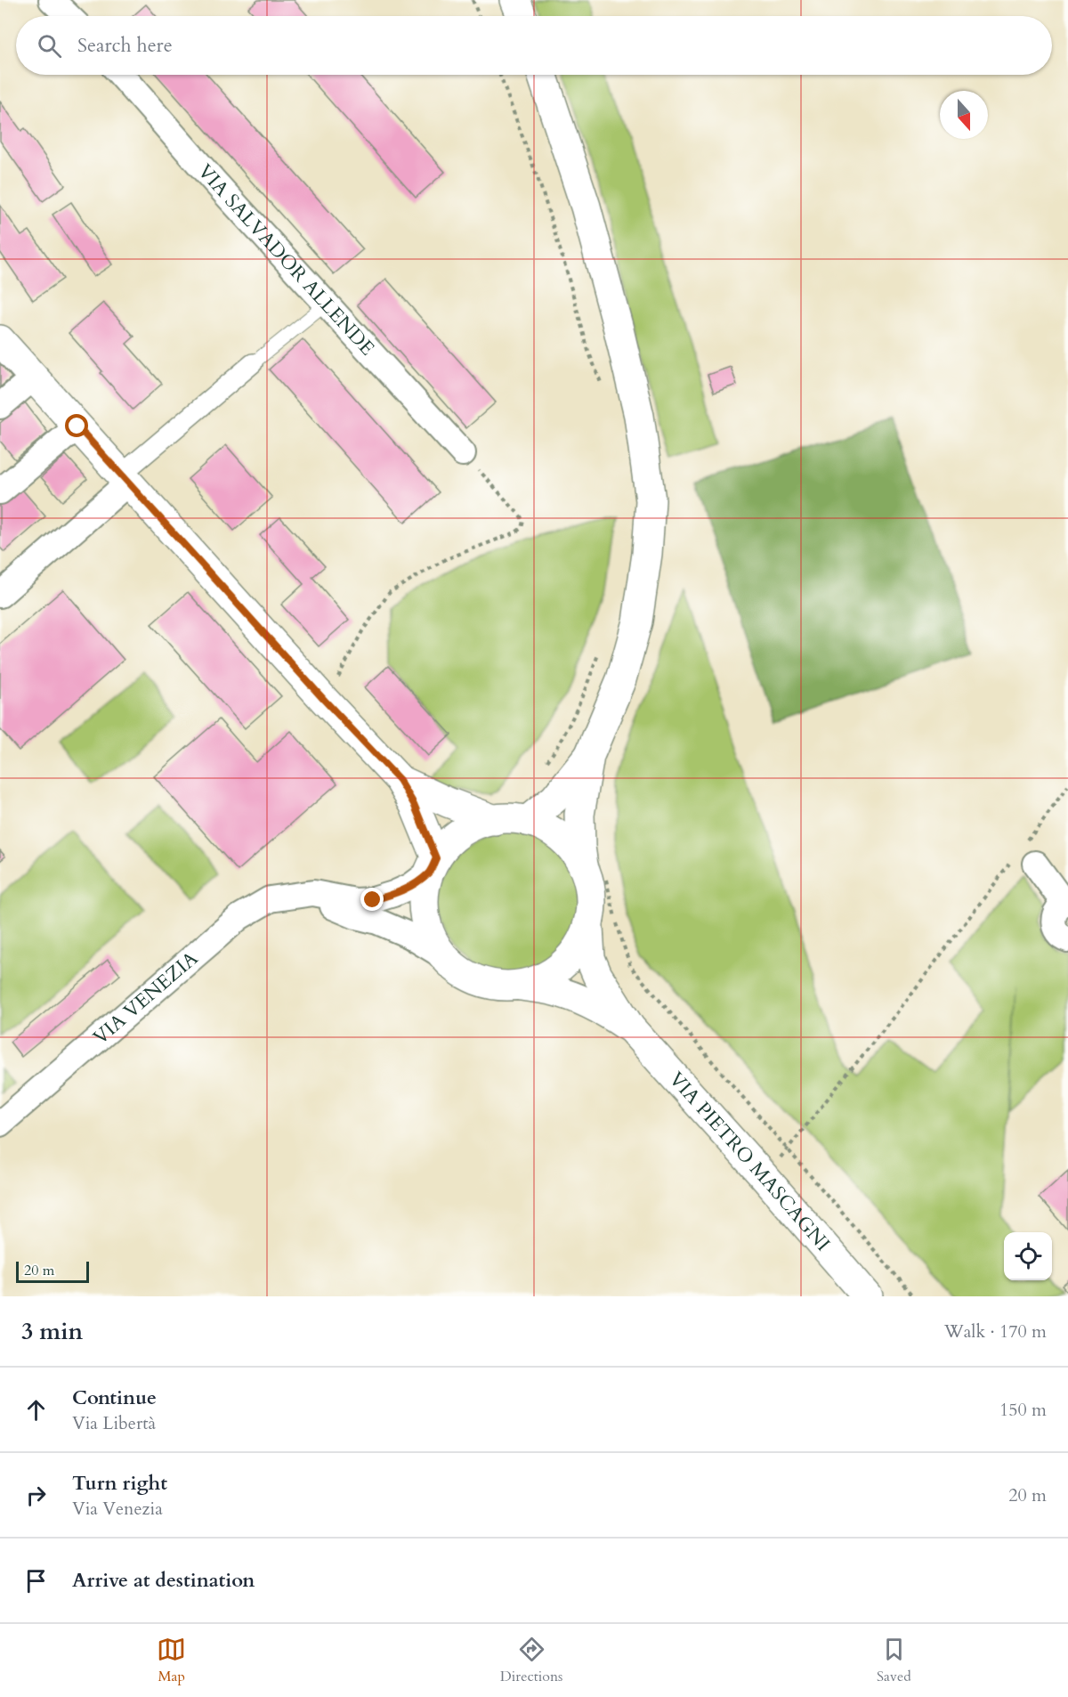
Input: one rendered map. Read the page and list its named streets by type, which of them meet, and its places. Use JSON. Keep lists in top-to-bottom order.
{
  "streets": {
    "main road": ["VIA PIETRO MASCAGNI"],
    "street": ["VIA SALVADOR ALLENDE", "VIA VENEZIA"]
  },
  "crossings": [
    ["VIA VENEZIA", "VIA PIETRO MASCAGNI"]
  ],
  "scale_bar": "20 m",
  "north": "bottom",
  "page": {
    "search": "Search here",
    "scale": "20 m",
    "heading": ["3 min", "Walk · 170 m"],
    "list": [
      ["Continue", "Via Libertà", "150 m"],
      ["Turn right", "Via Venezia", "20 m"],
      "Arrive at destination"
    ],
    "nav": ["Map", "Directions", "Saved"]
  }
}
